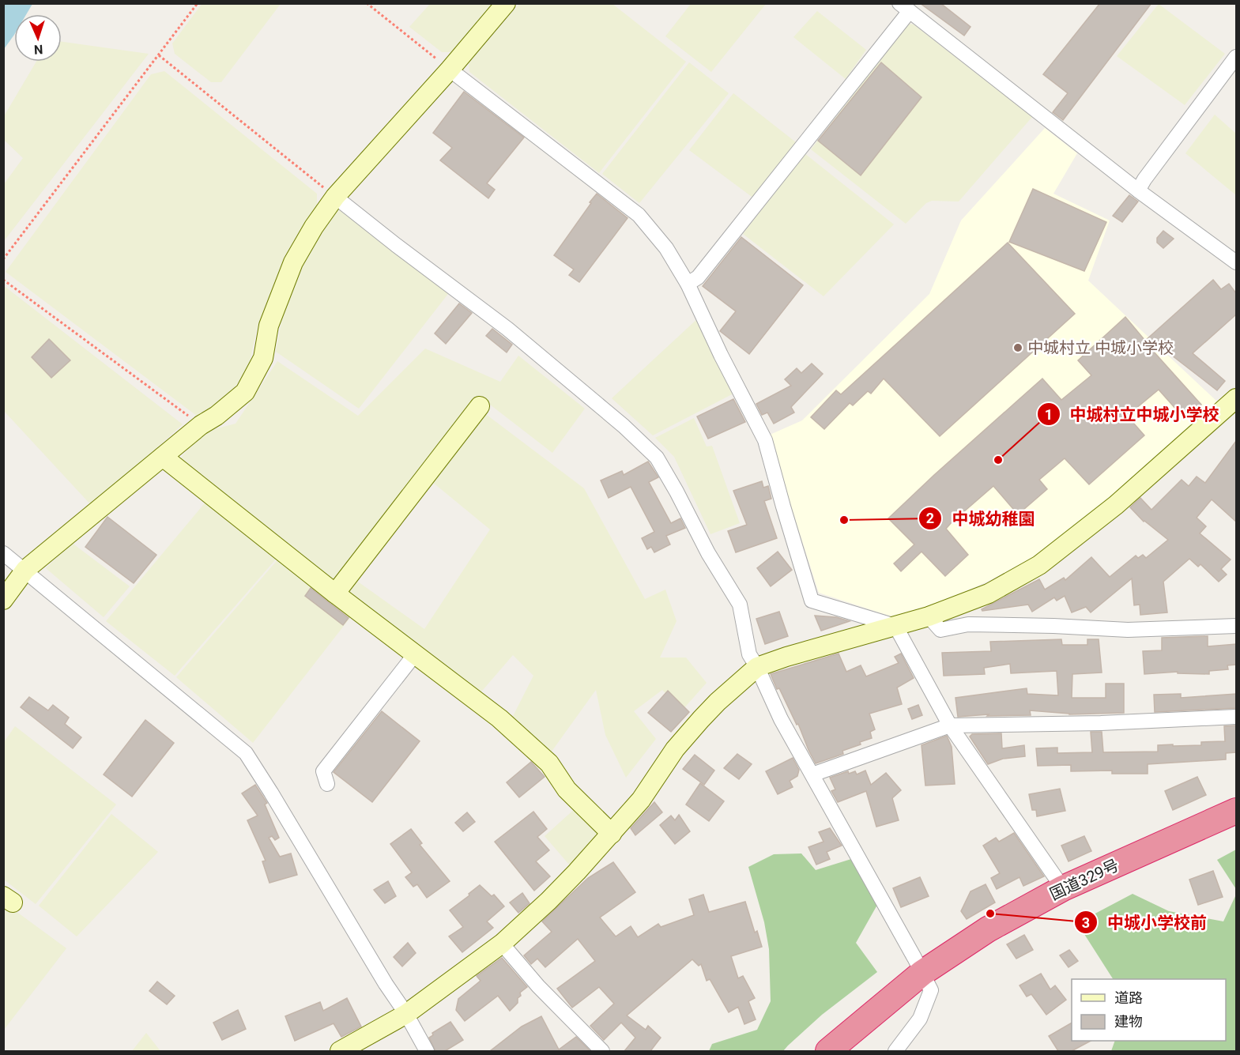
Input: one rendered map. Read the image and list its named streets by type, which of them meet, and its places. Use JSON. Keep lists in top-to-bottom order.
{
  "streets": {
    "highway": ["国道329号"]
  },
  "places": [
    "中城村立 中城小学校",
    "中城村立中城小学校",
    "中城幼稚園",
    "中城小学校前"
  ],
  "legend": ["道路", "建物"],
  "north": "bottom"
}
